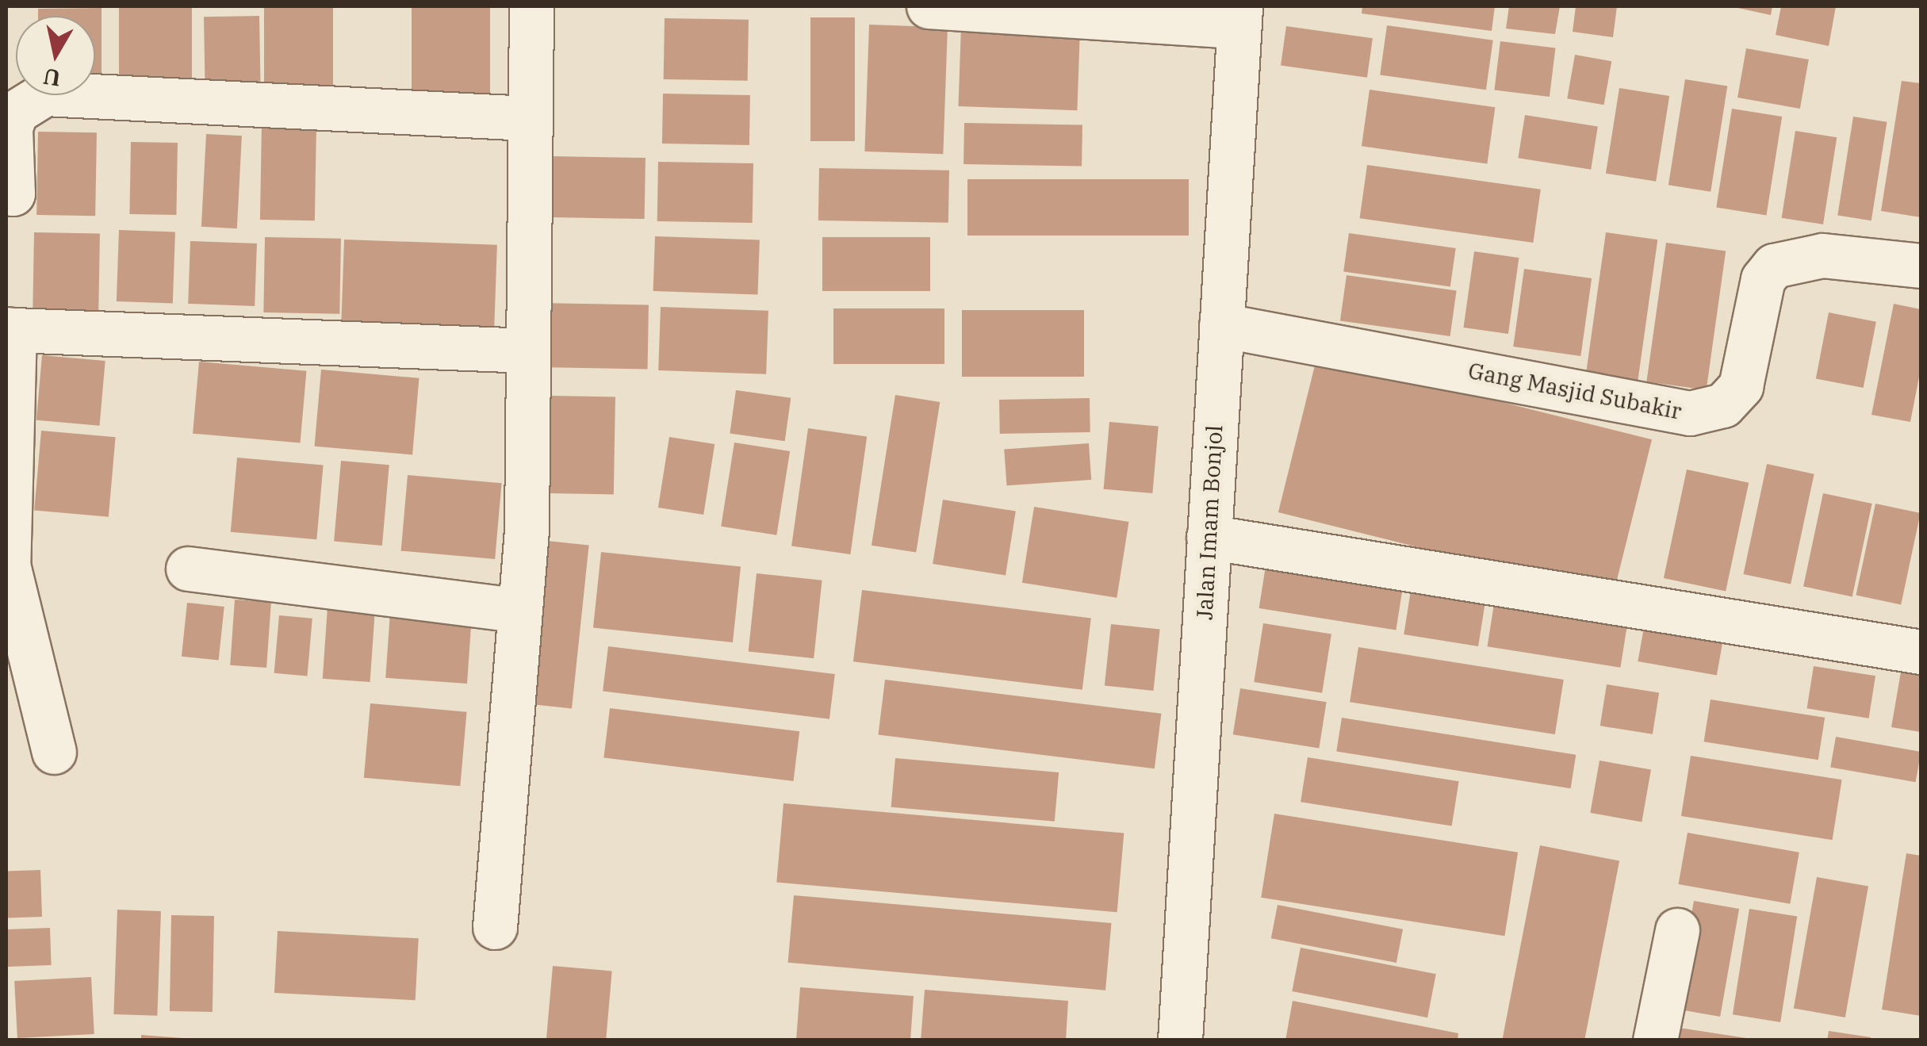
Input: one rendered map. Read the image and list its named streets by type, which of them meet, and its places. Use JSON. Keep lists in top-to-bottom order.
{
  "streets": {
    "street": ["Gang Masjid Subakir", "Jalan Imam Bonjol"]
  },
  "crossings": [
    ["Gang Masjid Subakir", "Jalan Imam Bonjol"]
  ],
  "north": "bottom"
}
